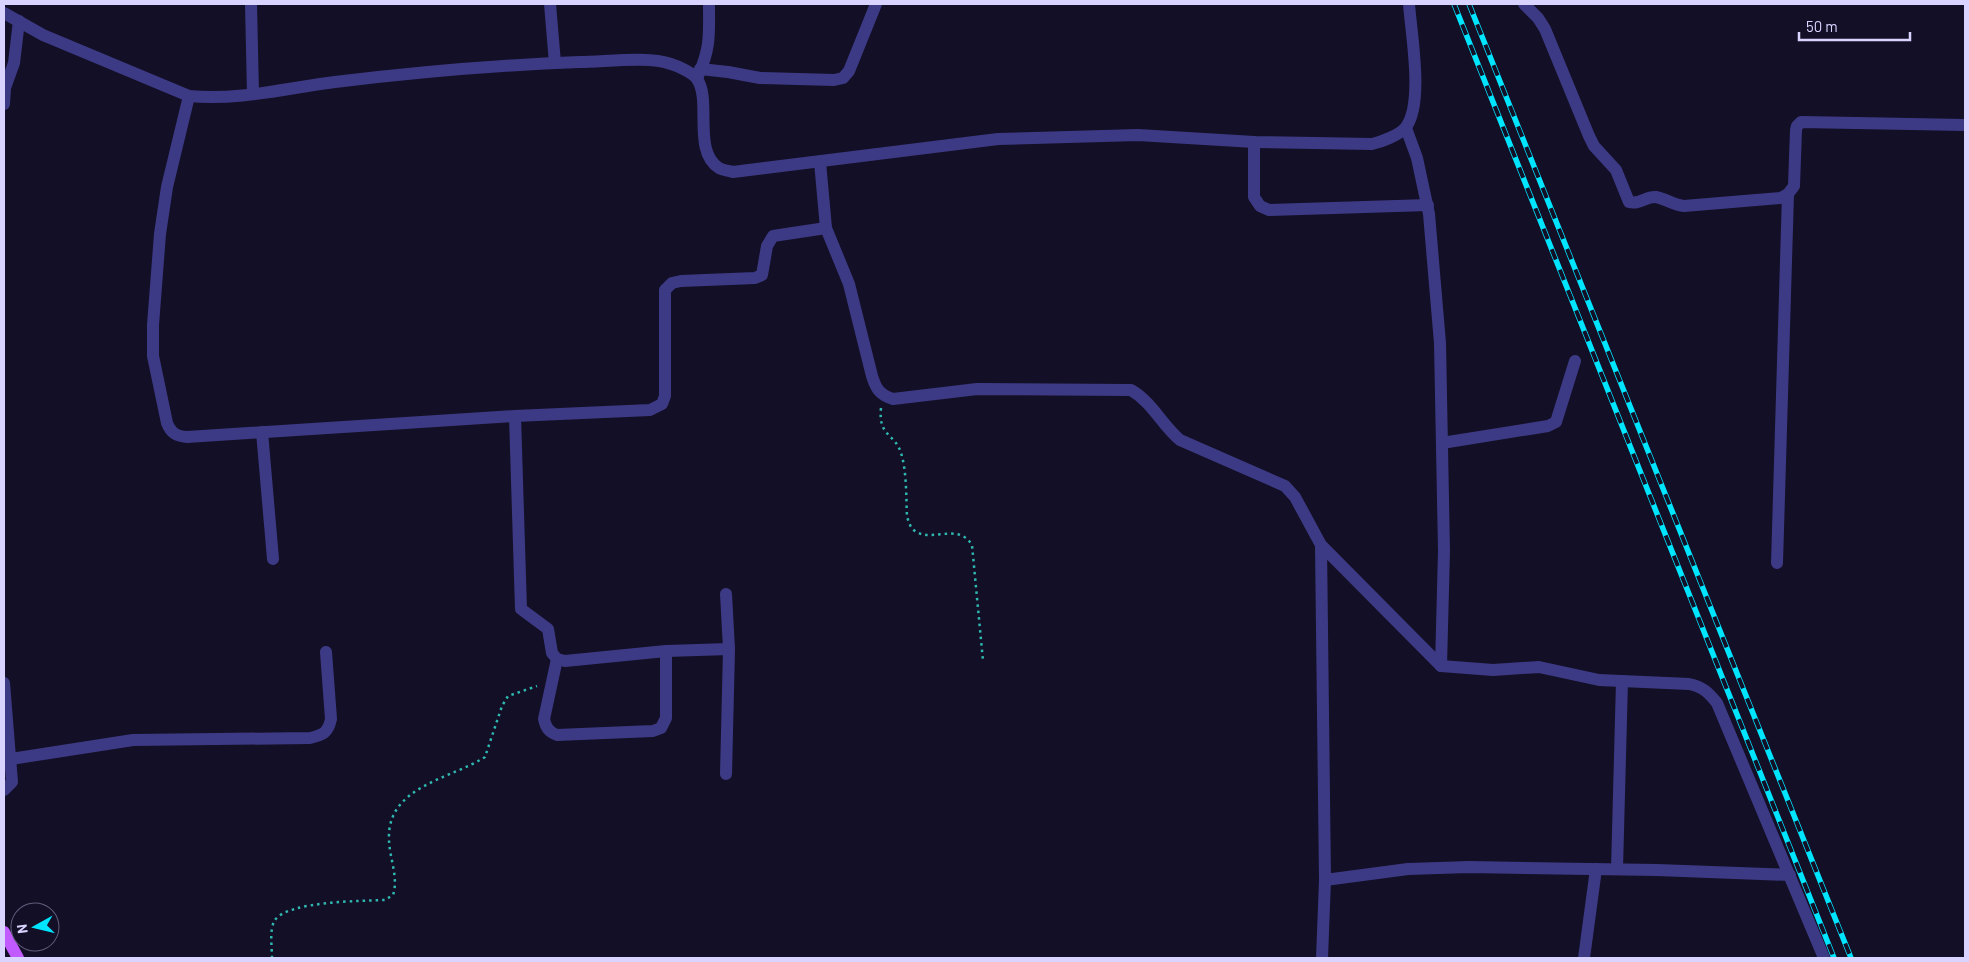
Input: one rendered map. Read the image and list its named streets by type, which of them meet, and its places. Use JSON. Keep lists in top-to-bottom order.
{
  "scale_bar": "50 m",
  "north": "left"
}
